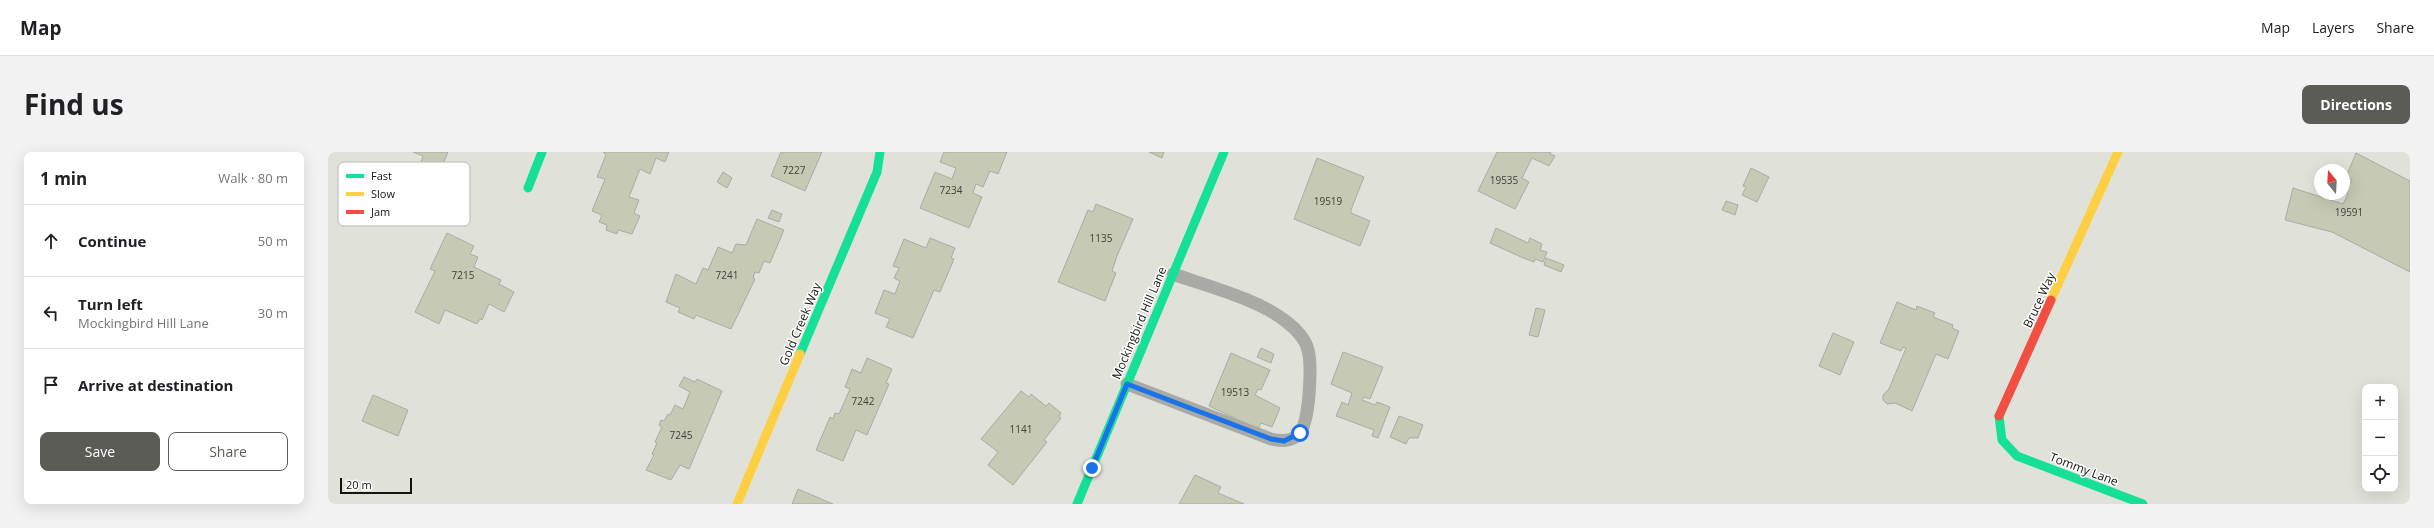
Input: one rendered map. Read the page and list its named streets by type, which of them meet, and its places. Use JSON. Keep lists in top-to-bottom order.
{
  "streets": {
    "street": [
      "Bruce Way",
      "Mockingbird Hill Lane",
      "Gold Creek Way",
      "Tommy Lane"
    ]
  },
  "crossings": [
    ["Bruce Way", "Tommy Lane"]
  ],
  "house_numbers": [
    "7227",
    "19535",
    "7234",
    "19519",
    "19591",
    "1135",
    "7215",
    "7241",
    "19513",
    "7242",
    "1141",
    "7245"
  ],
  "legend": ["Fast", "Slow", "Jam"],
  "scale_bar": "20 m",
  "north": "top",
  "page": {
    "header": "Map",
    "nav": ["Map", "Layers", "Share"],
    "title": "Find us",
    "buttons": [
      "Directions",
      ["Save", "Share"]
    ],
    "heading": ["1 min", "Walk · 80 m"],
    "list": [
      ["Continue", "50 m"],
      ["Turn left", "Mockingbird Hill Lane", "30 m"],
      "Arrive at destination"
    ],
    "map_buttons": ["+", "−"],
    "scale": "20 m"
  }
}
